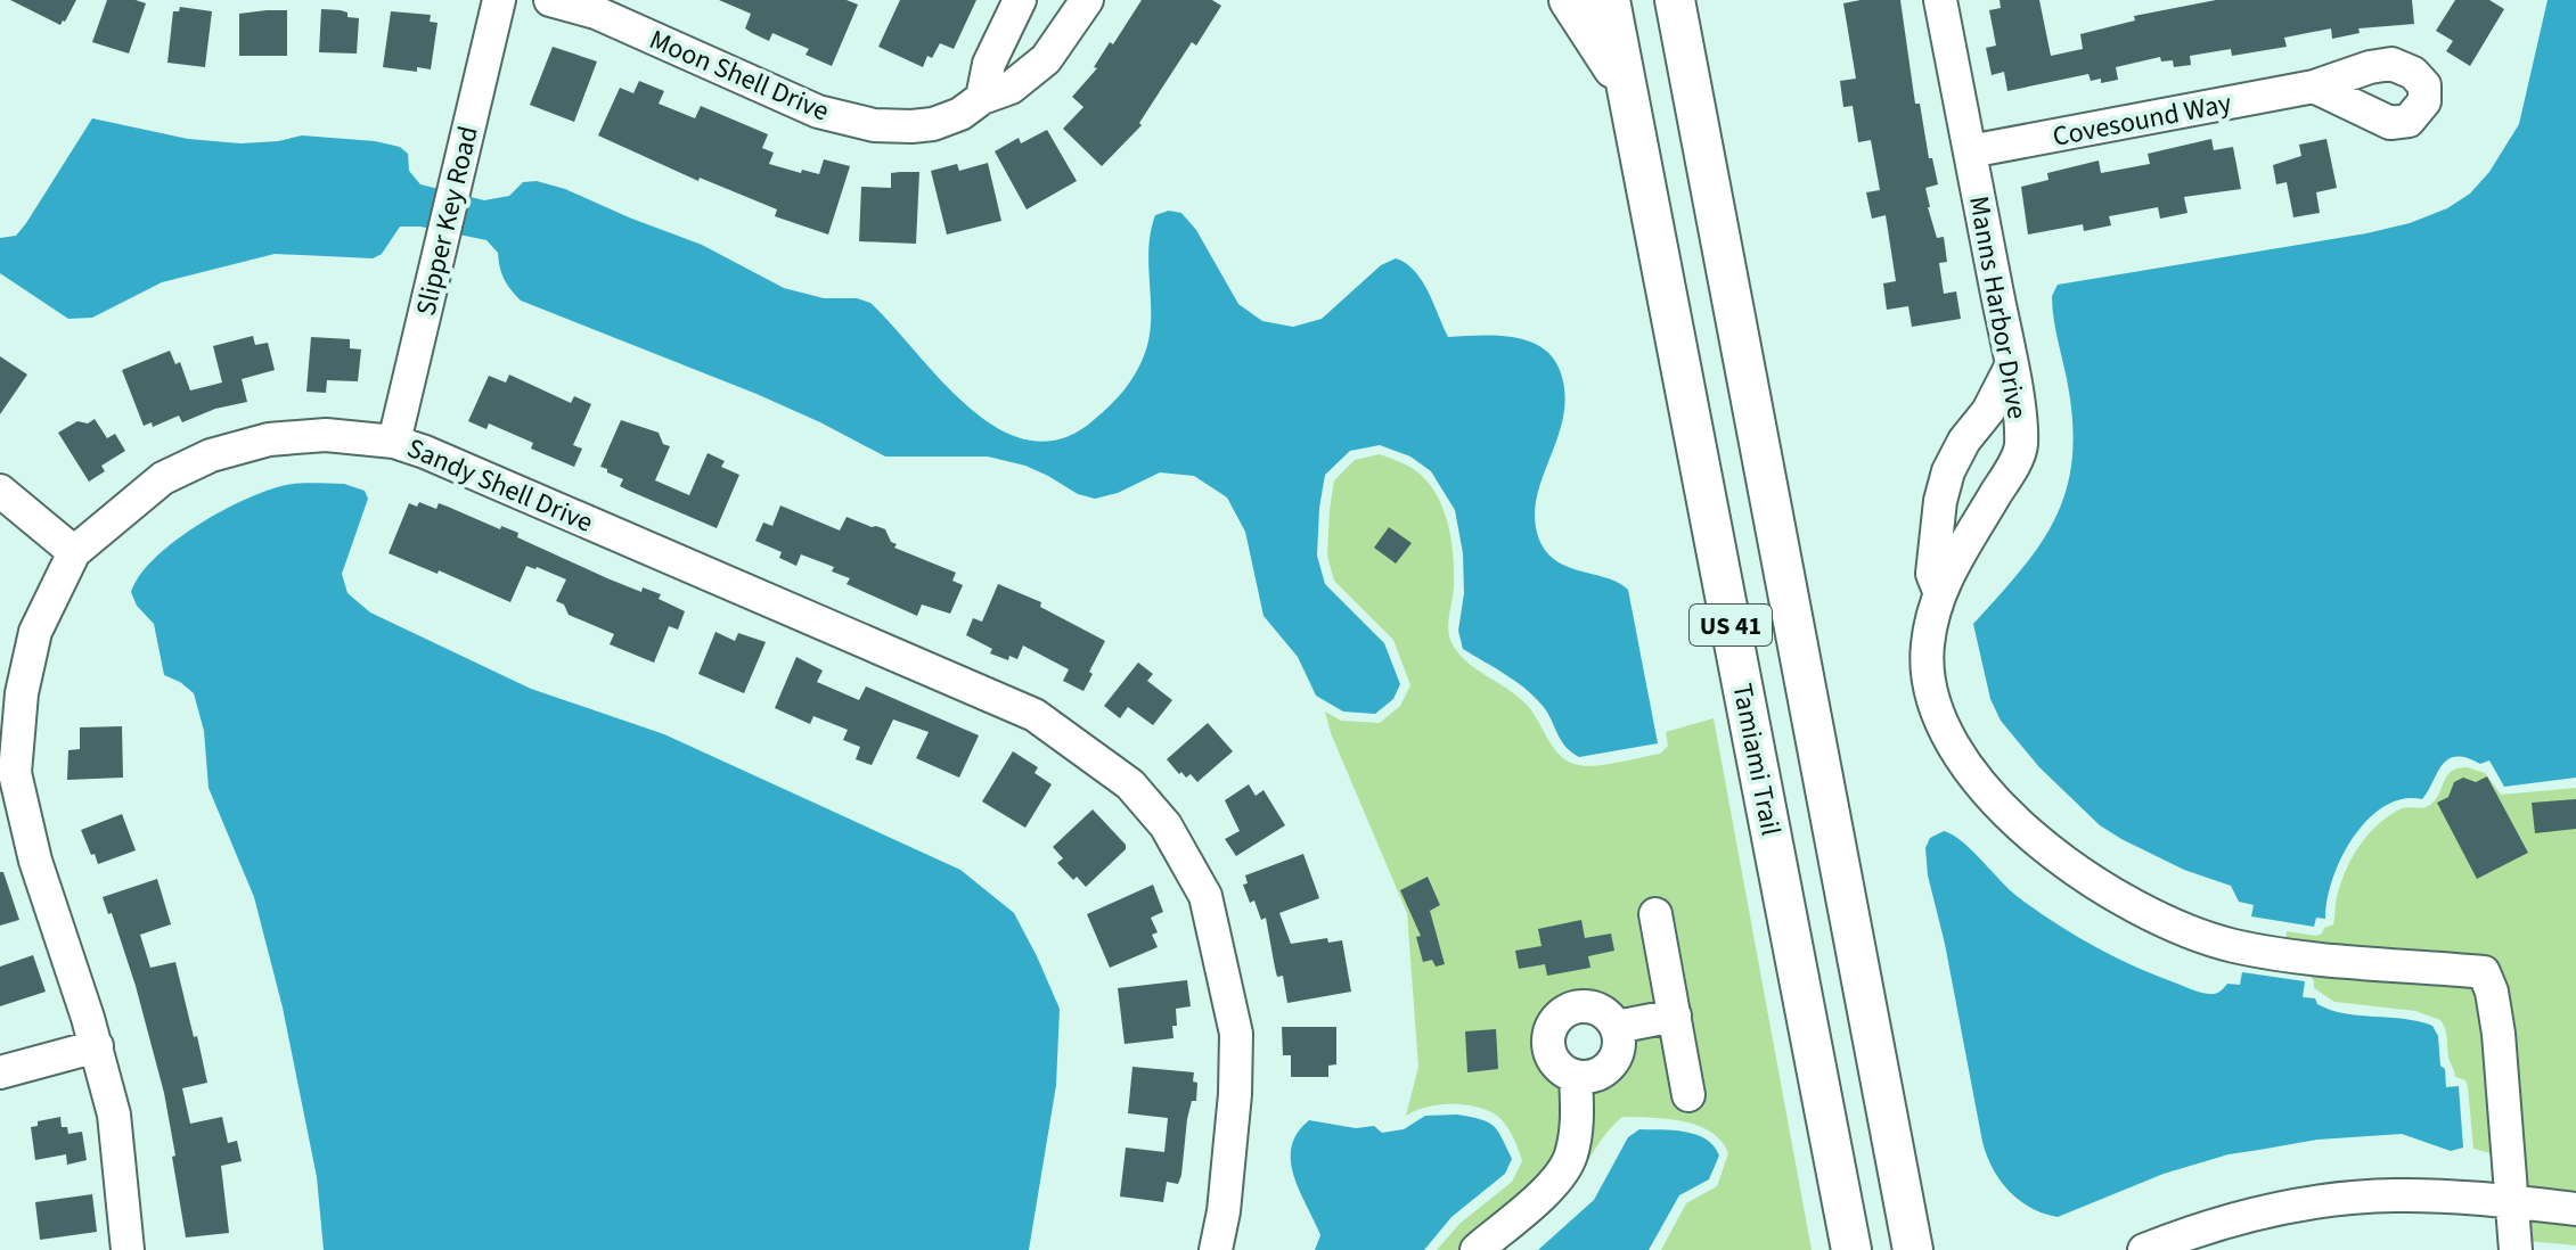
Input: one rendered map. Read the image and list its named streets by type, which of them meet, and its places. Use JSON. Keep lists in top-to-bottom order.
{
  "streets": {
    "main road": ["US 41", "Tamiami Trail"],
    "street": [
      "Moon Shell Drive",
      "Covesound Way",
      "Slipper Key Road",
      "Manns Harbor Drive",
      "Sandy Shell Drive"
    ]
  },
  "crossings": [
    ["Covesound Way", "Manns Harbor Drive"],
    ["Slipper Key Road", "Sandy Shell Drive"]
  ]
}
